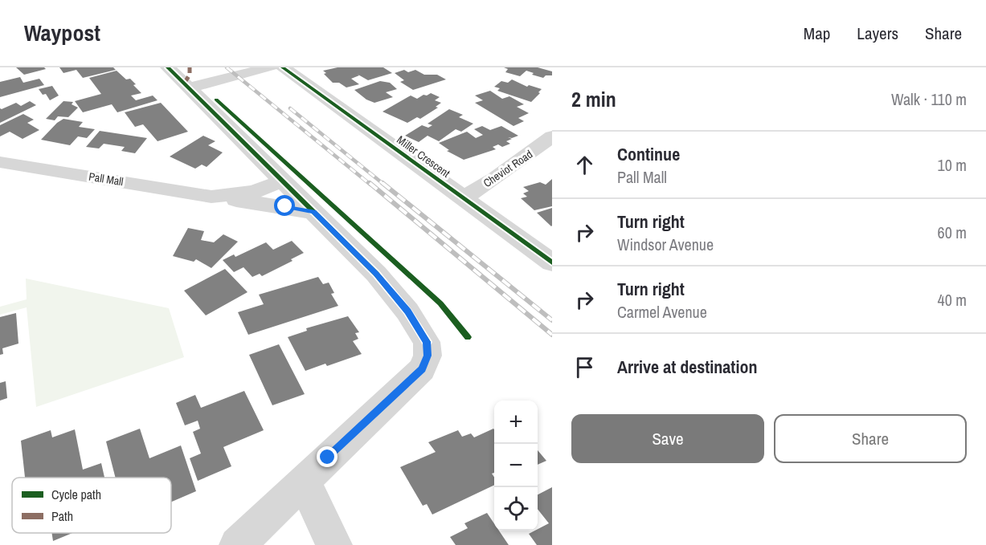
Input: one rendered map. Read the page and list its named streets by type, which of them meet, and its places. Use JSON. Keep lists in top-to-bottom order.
{
  "streets": {
    "street": ["Miller Crescent", "Cheviot Road", "Pall Mall"]
  },
  "crossings": [
    ["Miller Crescent", "Cheviot Road"]
  ],
  "legend": ["Cycle path", "Path"],
  "page": {
    "header": "Waypost",
    "nav": ["Map", "Layers", "Share"],
    "heading": ["2 min", "Walk · 110 m"],
    "list": [
      ["Continue", "Pall Mall", "10 m"],
      ["Turn right", "Windsor Avenue", "60 m"],
      ["Turn right", "Carmel Avenue", "40 m"],
      "Arrive at destination"
    ],
    "buttons": ["Save", "Share"],
    "map_buttons": ["+", "−"]
  }
}
